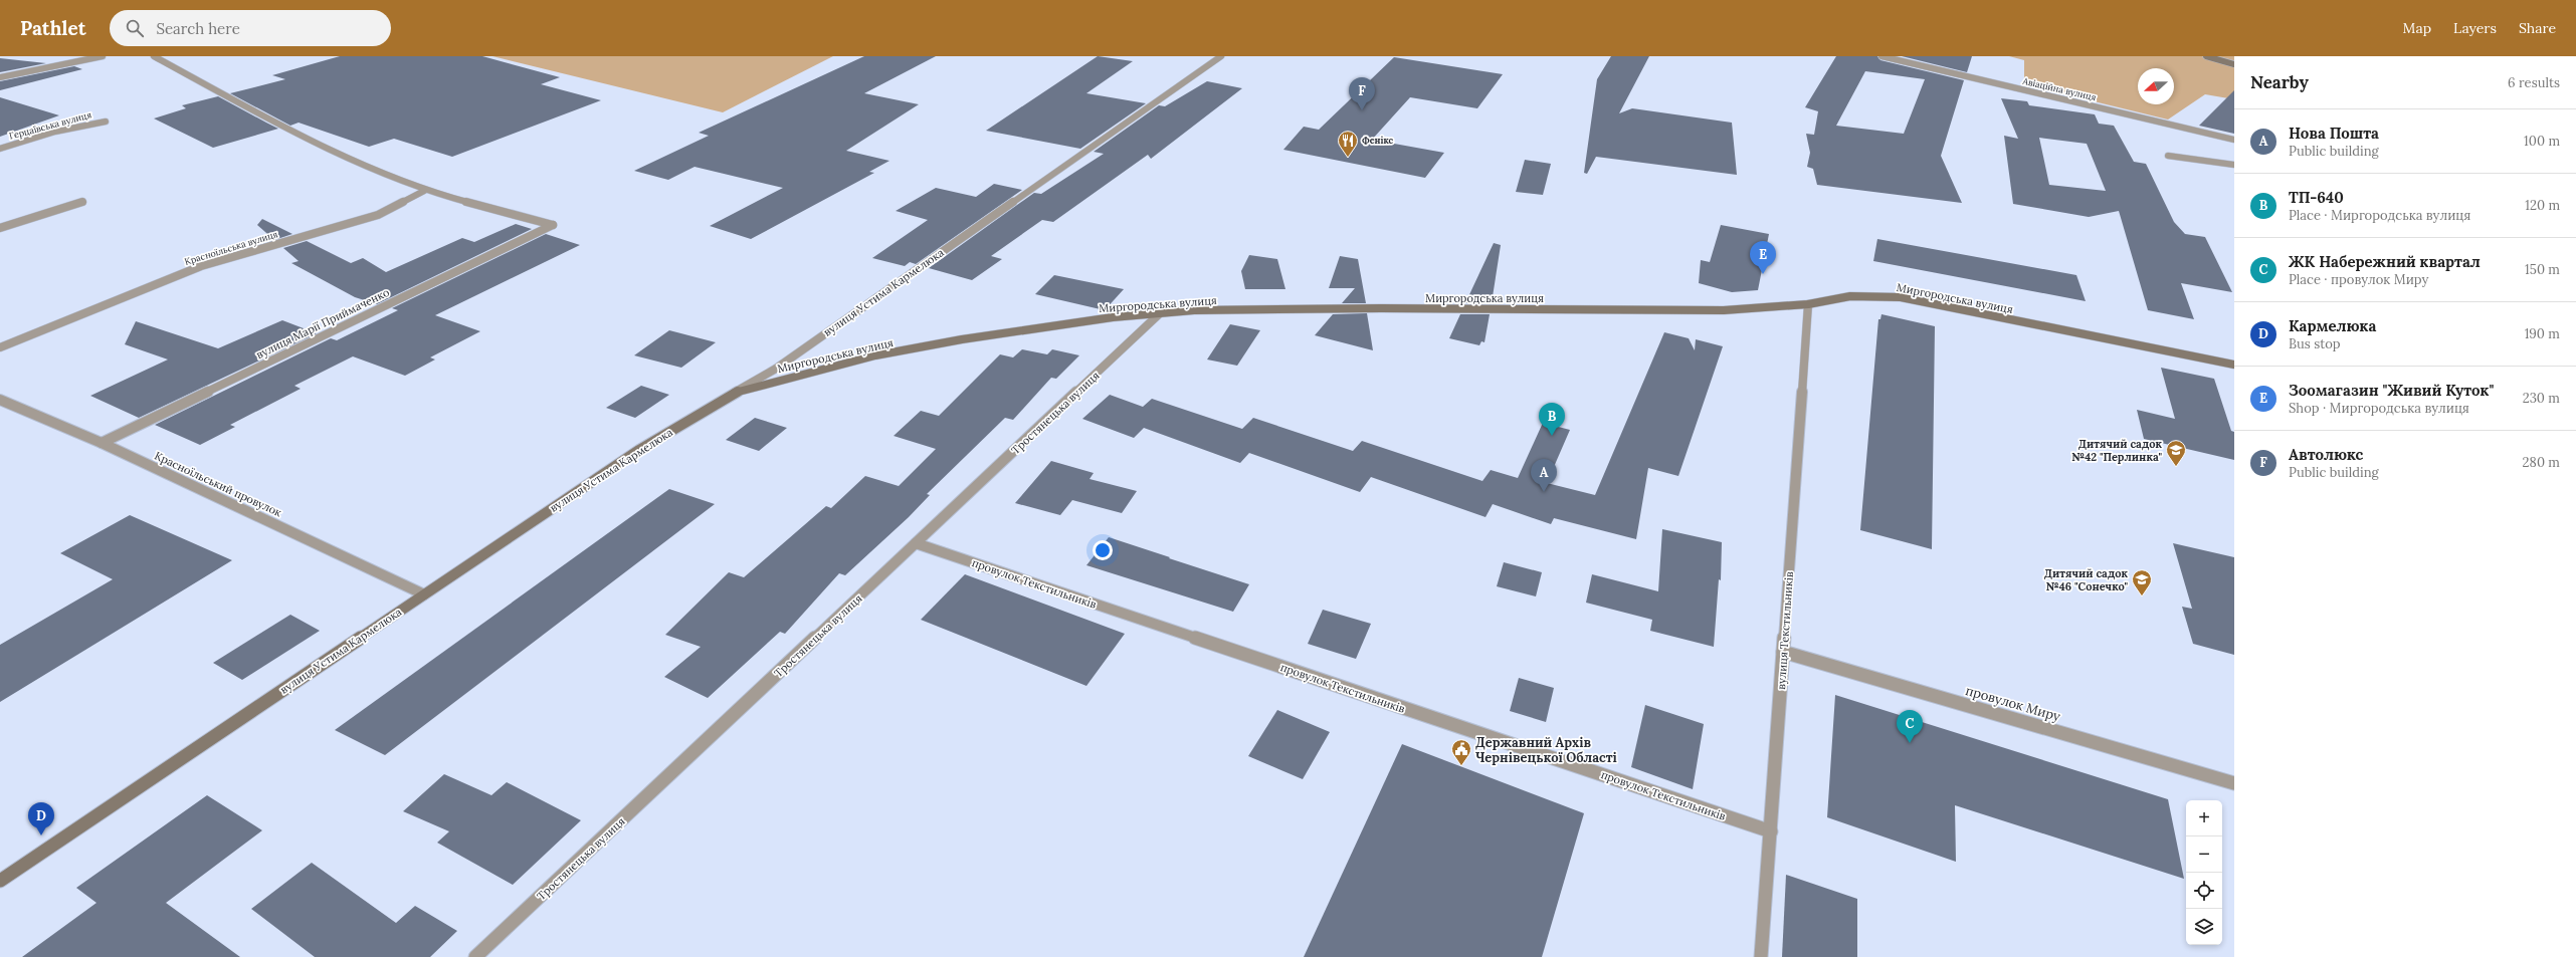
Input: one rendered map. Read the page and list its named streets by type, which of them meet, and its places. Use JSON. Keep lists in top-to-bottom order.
{
  "streets": {
    "main road": ["вулиця Устима Кармелюка", "Миргородська вулиця"],
    "street": [
      "Авіаційна вулиця",
      "Герцаївська вулиця",
      "Красноїльська вулиця",
      "вулиця Марії Приймаченко",
      "Тростянецька вулиця",
      "Красноїльський провулок",
      "провулок Текстильників",
      "вулиця Текстильників",
      "провулок Миру"
    ]
  },
  "crossings": [
    ["Красноїльська вулиця", "вулиця Марії Приймаченко"],
    ["вулиця Устима Кармелюка", "Миргородська вулиця"],
    ["вулиця Устима Кармелюка", "Красноїльський провулок"],
    ["Миргородська вулиця", "Тростянецька вулиця"],
    ["Миргородська вулиця", "вулиця Текстильників"],
    ["вулиця Марії Приймаченко", "Красноїльський провулок"],
    ["Тростянецька вулиця", "провулок Текстильників"],
    ["провулок Текстильників", "вулиця Текстильників"],
    ["вулиця Текстильників", "провулок Миру"]
  ],
  "places": {
    "restaurant": ["Фенікс"],
    "school or university": ["Дитячий садок №42 \"Перлинка\"", "Дитячий садок №46 \"Сонечко\""],
    "public building": ["Державний Архів Чернівецької Області"]
  },
  "north": "left",
  "page": {
    "header": "Pathlet",
    "search": "Search here",
    "nav": ["Map", "Layers", "Share"],
    "heading": ["Nearby", "6 results"],
    "pins": [
      "F",
      "E",
      "B",
      "A",
      "C",
      "D"
    ],
    "list": [
      {
        "mark": "A",
        "name": "Нова Пошта",
        "note": "Public building",
        "value": "100 m"
      },
      {
        "mark": "B",
        "name": "ТП-640",
        "note": "Place · Миргородська вулиця",
        "value": "120 m"
      },
      {
        "mark": "C",
        "name": "ЖК Набережний квартал",
        "note": "Place · провулок Миру",
        "value": "150 m"
      },
      {
        "mark": "D",
        "name": "Кармелюка",
        "note": "Bus stop",
        "value": "190 m"
      },
      {
        "mark": "E",
        "name": "Зоомагазин \"Живий Куток\"",
        "note": "Shop · Миргородська вулиця",
        "value": "230 m"
      },
      {
        "mark": "F",
        "name": "Автолюкс",
        "note": "Public building",
        "value": "280 m"
      }
    ],
    "map_buttons": ["+", "−"]
  }
}
